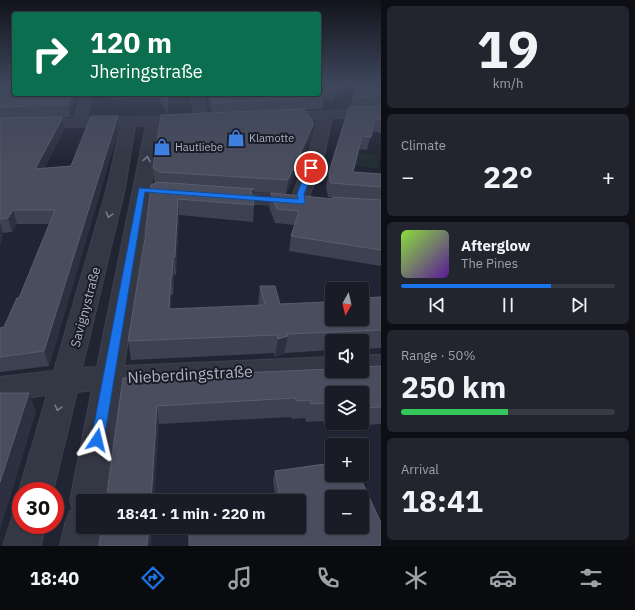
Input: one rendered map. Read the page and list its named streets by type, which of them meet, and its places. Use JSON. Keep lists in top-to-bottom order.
{
  "streets": {
    "street": ["Savignystraße", "Nieberdingstraße"]
  },
  "crossings": [
    ["Savignystraße", "Nieberdingstraße"]
  ],
  "places": {
    "shop": ["Klamotte", "Hautliebe"]
  },
  "north": "bottom",
  "page": {
    "tile": [
      ["19", "km/h"],
      "Climate",
      ["Range · 50%", "250 km"],
      ["Arrival", "18:41"]
    ],
    "turn": ["120 m", "Jheringstraße"],
    "heat": ["−", "22°", "+"],
    "song": ["Afterglow", "The Pines"],
    "map_buttons": ["+", "−"],
    "limit": "30",
    "trip": "18:41 · 1 min · 220 m",
    "tabs": "18:40"
  }
}
